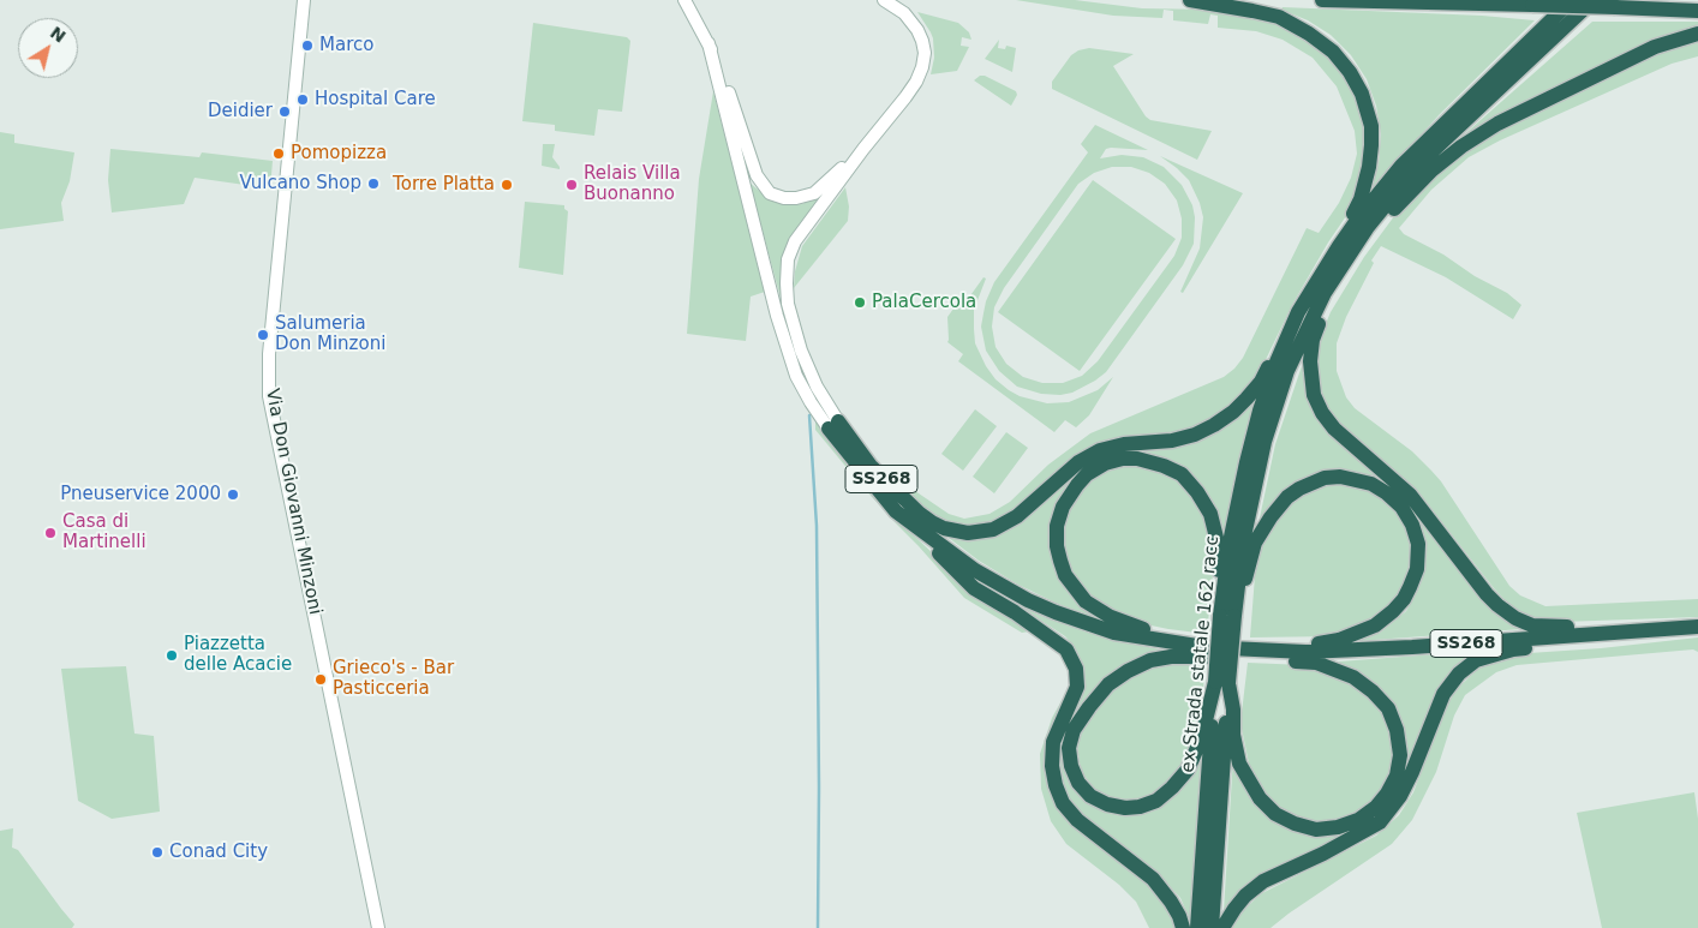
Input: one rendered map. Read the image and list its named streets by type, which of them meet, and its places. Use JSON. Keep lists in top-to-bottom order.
{
  "streets": {
    "highway": ["SS268", "ex Strada statale 162 racc"],
    "street": ["Via Don Giovanni Minzoni"]
  },
  "places": [
    "Marco",
    "Hospital Care",
    "Deidier",
    "Pomopizza",
    "Vulcano Shop",
    "Torre Platta",
    "Relais Villa Buonanno",
    "PalaCercola",
    "Salumeria Don Minzoni",
    "Pneuservice 2000",
    "Casa di Martinelli",
    "Piazzetta delle Acacie",
    "Grieco's - Bar Pasticceria",
    "Conad City"
  ],
  "north": "top right"
}
